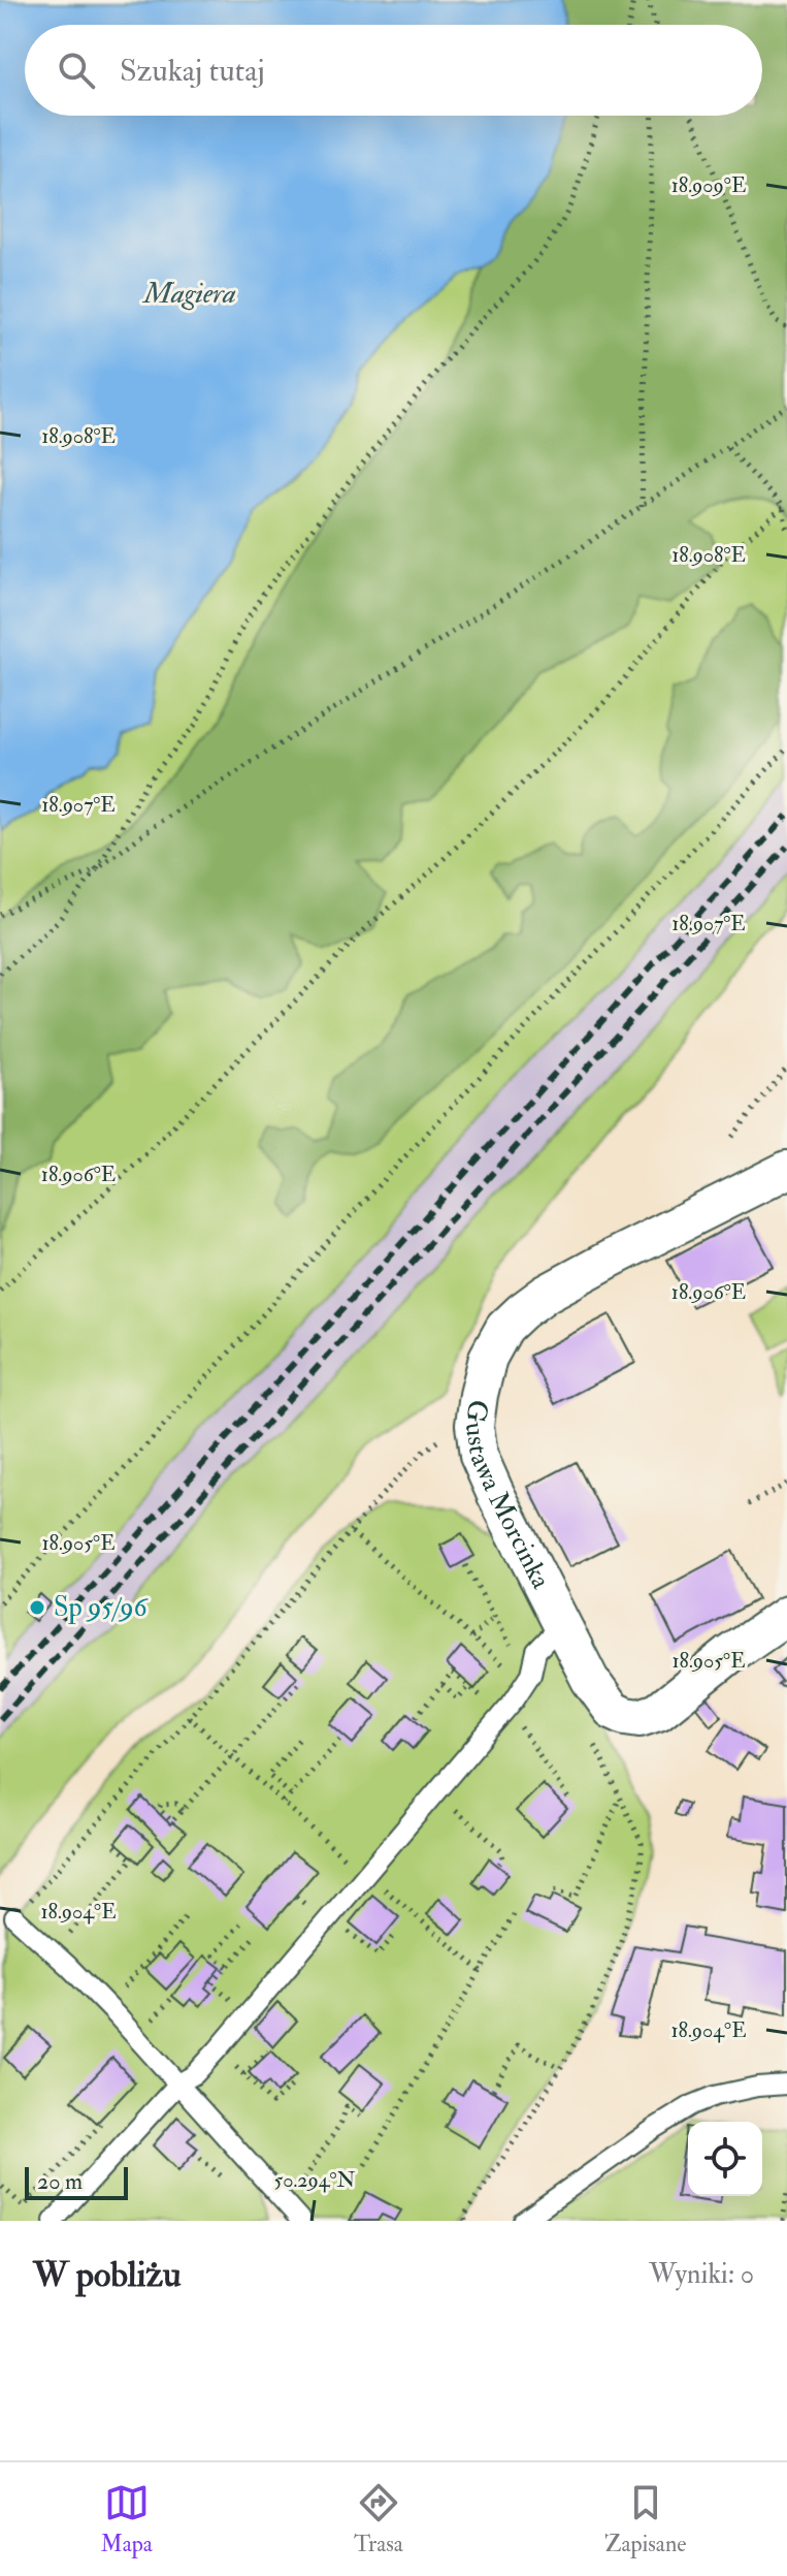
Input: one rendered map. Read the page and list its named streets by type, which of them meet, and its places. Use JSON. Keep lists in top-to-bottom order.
{
  "streets": {
    "street": ["Gustawa Morcinka"]
  },
  "water": ["Magiera"],
  "places": ["Sp 95/96"],
  "scale_bar": "20 m",
  "page": {
    "search": "Szukaj tutaj",
    "scale": "20 m",
    "heading": ["W pobliżu", "Wyniki: 0"],
    "nav": ["Mapa", "Trasa", "Zapisane"]
  },
  "coordinates": [
    "18.909°E",
    "18.908°E",
    "18.907°E",
    "18.906°E",
    "18.905°E",
    "18.904°E",
    "50.294°N"
  ]
}
